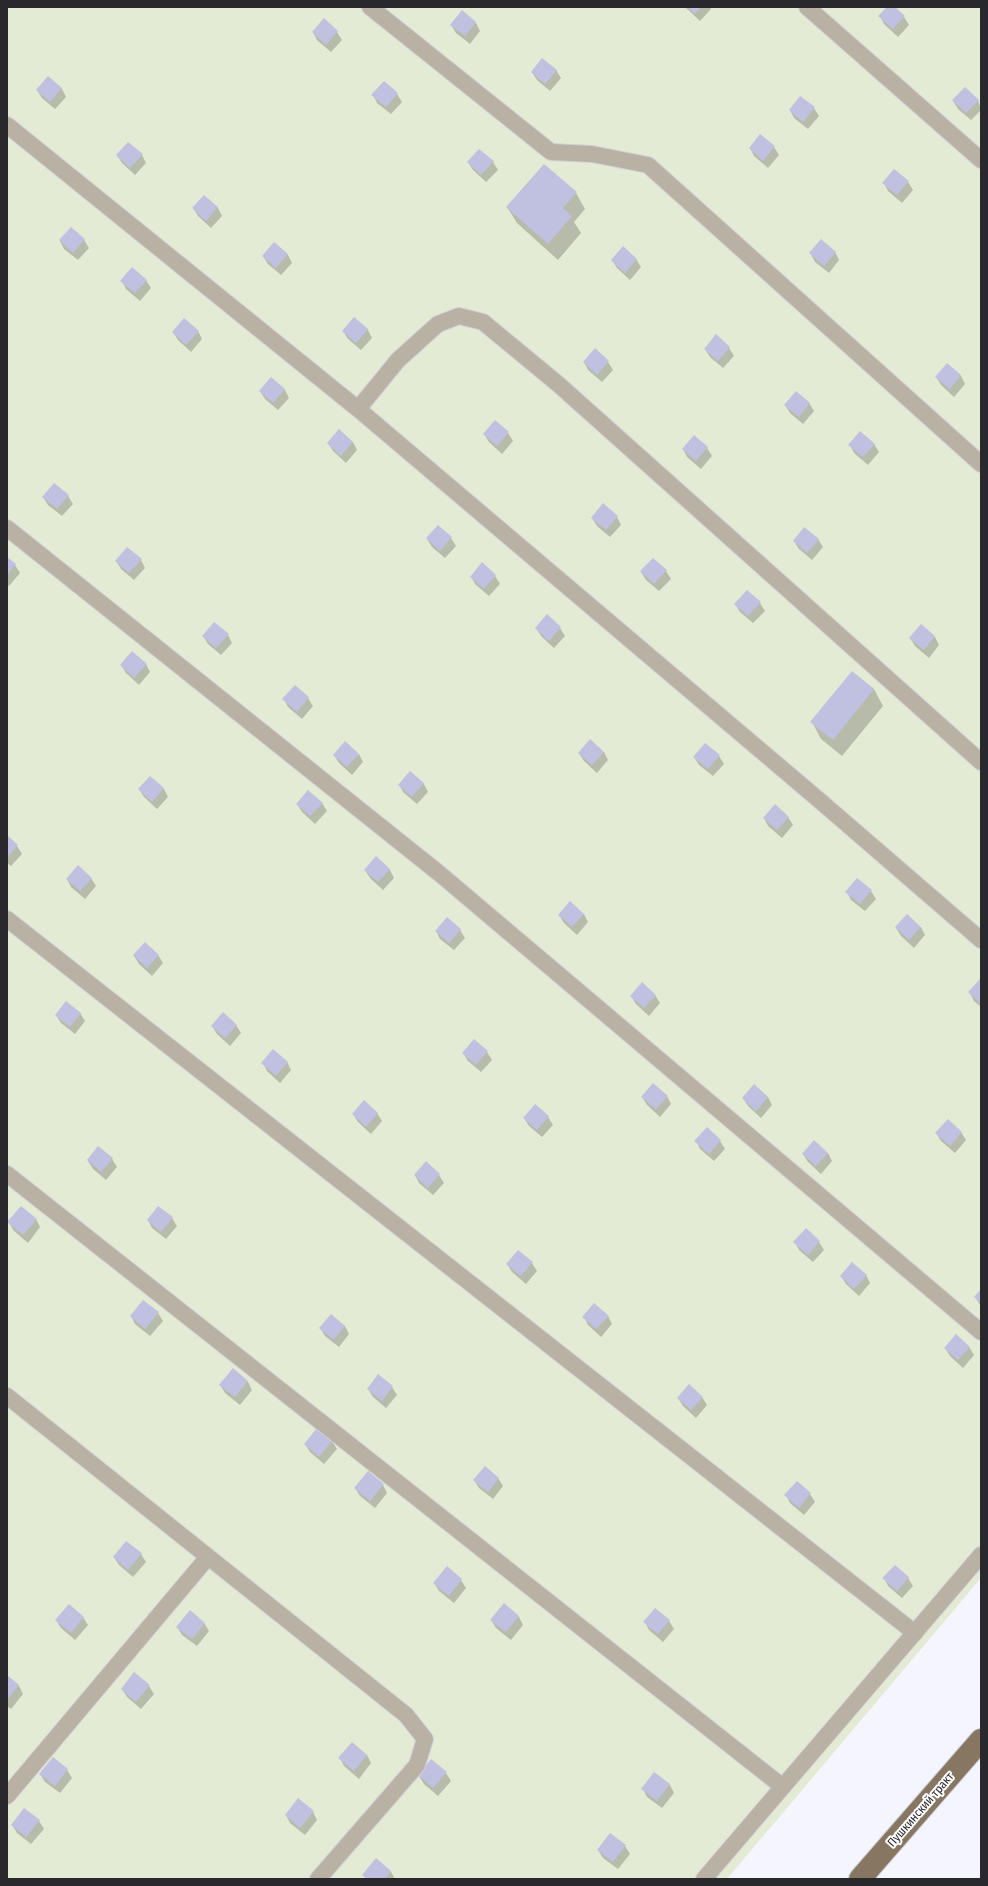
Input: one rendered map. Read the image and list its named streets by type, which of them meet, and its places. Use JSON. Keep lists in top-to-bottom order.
{
  "streets": {
    "main road": ["Пушкинский тракт"]
  }
}
